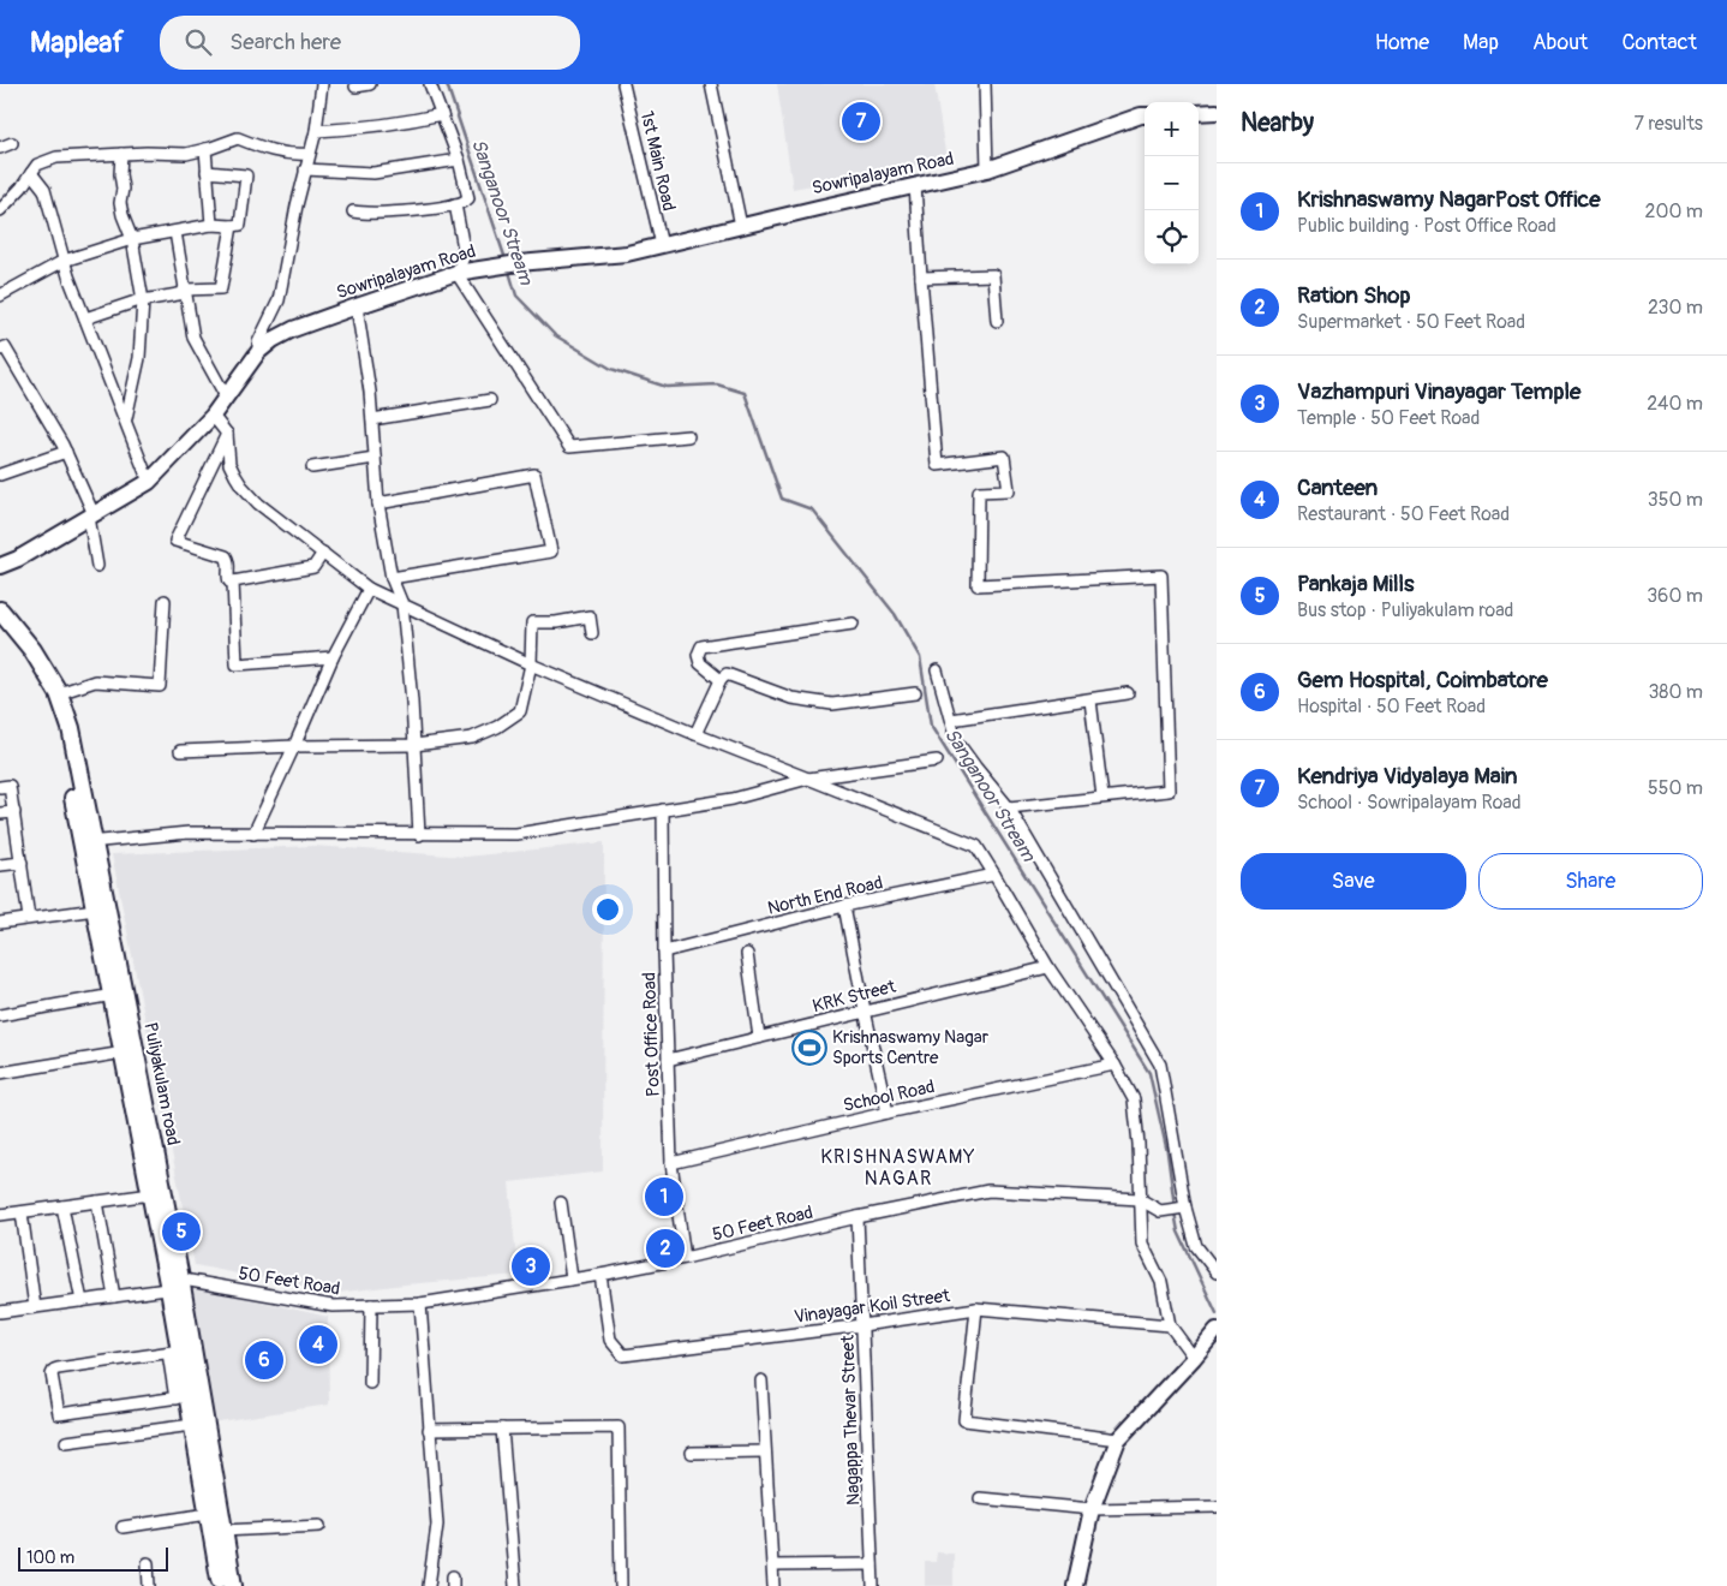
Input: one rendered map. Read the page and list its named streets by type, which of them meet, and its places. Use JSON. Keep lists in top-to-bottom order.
{
  "streets": {
    "main road": ["Puliyakulam road"],
    "street": [
      "1st Main Road",
      "Sowripalayam Road",
      "North End Road",
      "KRK Street",
      "Post Office Road",
      "School Road",
      "50 Feet Road",
      "Vinayagar Koil Street",
      "Nagappa Thevar Street"
    ]
  },
  "crossings": [
    ["1st Main Road", "Sowripalayam Road"],
    ["North End Road", "Post Office Road"],
    ["KRK Street", "Post Office Road"],
    ["Post Office Road", "School Road"],
    ["Post Office Road", "50 Feet Road"],
    ["Puliyakulam road", "50 Feet Road"],
    ["50 Feet Road", "Vinayagar Koil Street"],
    ["50 Feet Road", "Nagappa Thevar Street"],
    ["Vinayagar Koil Street", "Nagappa Thevar Street"]
  ],
  "districts": ["KRISHNASWAMY NAGAR"],
  "water": ["Sanganoor Stream"],
  "places": {
    "sports": ["Krishnaswamy Nagar Sports Centre"]
  },
  "scale_bar": "100 m",
  "page": {
    "header": "Mapleaf",
    "search": "Search here",
    "nav": [
      "Home",
      "Map",
      "About",
      "Contact"
    ],
    "heading": ["Nearby", "7 results"],
    "pins": [
      "7",
      "1",
      "5",
      "2",
      "3",
      "4",
      "6"
    ],
    "map_buttons": ["+", "−"],
    "list": [
      {
        "mark": "1",
        "name": "Krishnaswamy NagarPost Office",
        "note": "Public building · Post Office Road",
        "value": "200 m"
      },
      {
        "mark": "2",
        "name": "Ration Shop",
        "note": "Supermarket · 50 Feet Road",
        "value": "230 m"
      },
      {
        "mark": "3",
        "name": "Vazhampuri Vinayagar Temple",
        "note": "Temple · 50 Feet Road",
        "value": "240 m"
      },
      {
        "mark": "4",
        "name": "Canteen",
        "note": "Restaurant · 50 Feet Road",
        "value": "350 m"
      },
      {
        "mark": "5",
        "name": "Pankaja Mills",
        "note": "Bus stop · Puliyakulam road",
        "value": "360 m"
      },
      {
        "mark": "6",
        "name": "Gem Hospital, Coimbatore",
        "note": "Hospital · 50 Feet Road",
        "value": "380 m"
      },
      {
        "mark": "7",
        "name": "Kendriya Vidyalaya Main",
        "note": "School · Sowripalayam Road",
        "value": "550 m"
      }
    ],
    "buttons": ["Save", "Share"],
    "scale": "100 m"
  }
}
